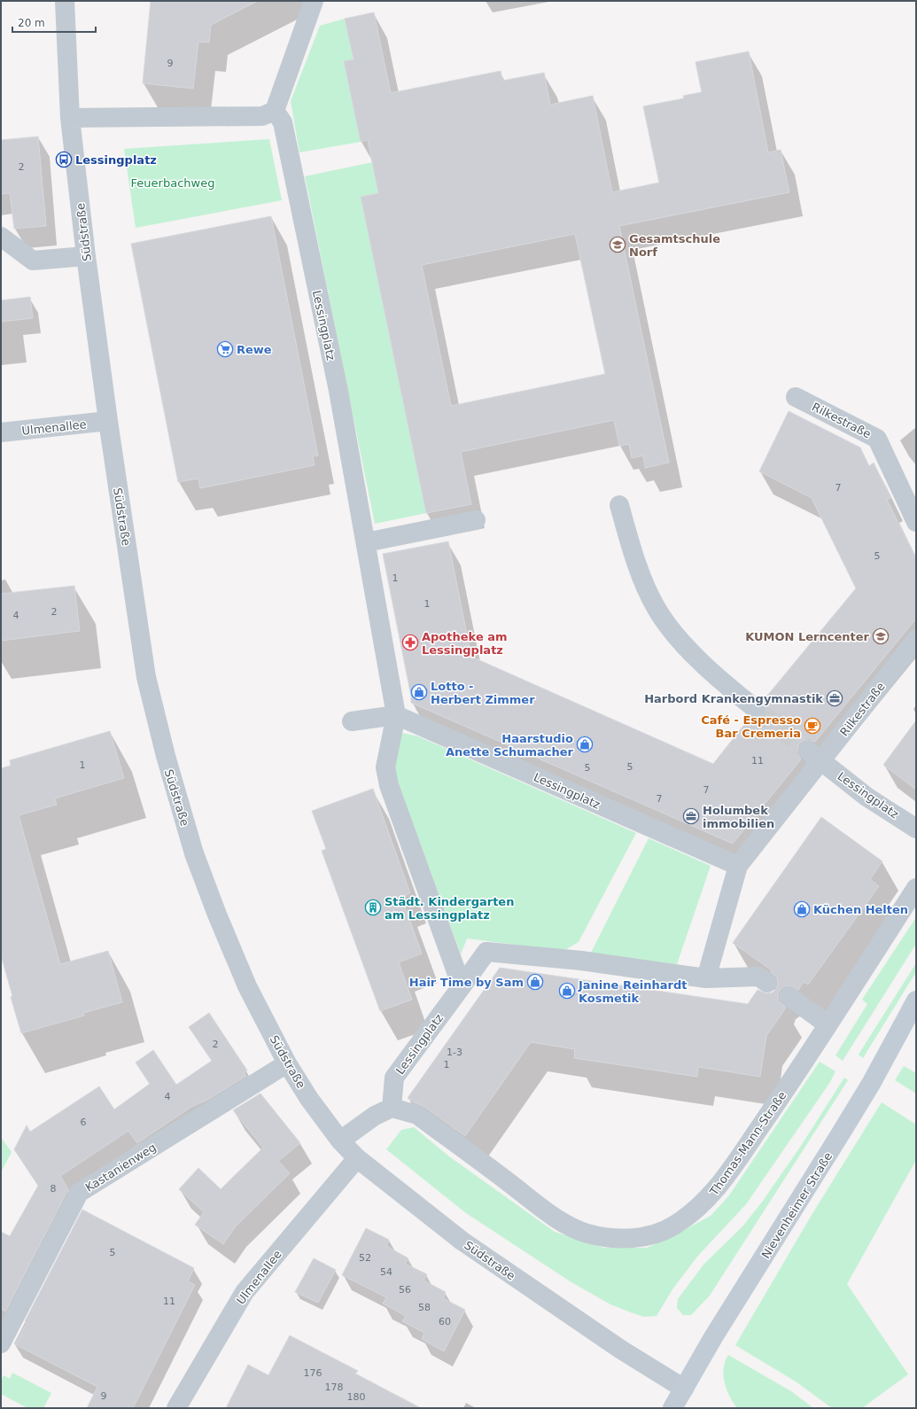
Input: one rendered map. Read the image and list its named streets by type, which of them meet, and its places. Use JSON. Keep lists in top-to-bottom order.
{
  "streets": {
    "main road": ["Nievenheimer Straße"],
    "street": [
      "Südstraße",
      "Lessingplatz",
      "Rilkestraße",
      "Ulmenallee",
      "Thomas-Mann-Straße",
      "Kastanienweg"
    ]
  },
  "crossings": [
    ["Südstraße", "Ulmenallee"],
    ["Südstraße", "Kastanienweg"],
    ["Südstraße", "Nievenheimer Straße"],
    ["Lessingplatz", "Rilkestraße"],
    ["Lessingplatz", "Thomas-Mann-Straße"]
  ],
  "parks": ["Feuerbachweg"],
  "places": {
    "bus stop": ["Lessingplatz"],
    "school or university": ["Gesamtschule Norf", "KUMON Lerncenter"],
    "supermarket": ["Rewe"],
    "pharmacy": ["Apotheke am Lessingplatz"],
    "shop": [
      "Lotto - Herbert Zimmer",
      "Haarstudio Anette Schumacher",
      "Küchen Helten",
      "Hair Time by Sam",
      "Janine Reinhardt Kosmetik"
    ],
    "office": ["Harbord Krankengymnastik", "Holumbek immobilien"],
    "cafe": ["Café - Espresso Bar Cremeria"],
    "building": ["Städt. Kindergarten am Lessingplatz"]
  },
  "house_numbers": [
    "9",
    "2",
    "7",
    "5",
    "1",
    "1",
    "2",
    "4",
    "11",
    "1",
    "5",
    "5",
    "7",
    "7",
    "2",
    "1-3",
    "1",
    "4",
    "6",
    "8",
    "5",
    "52",
    "54",
    "56",
    "11",
    "58",
    "60",
    "176",
    "178",
    "9",
    "180"
  ],
  "scale_bar": "20 m"
}
